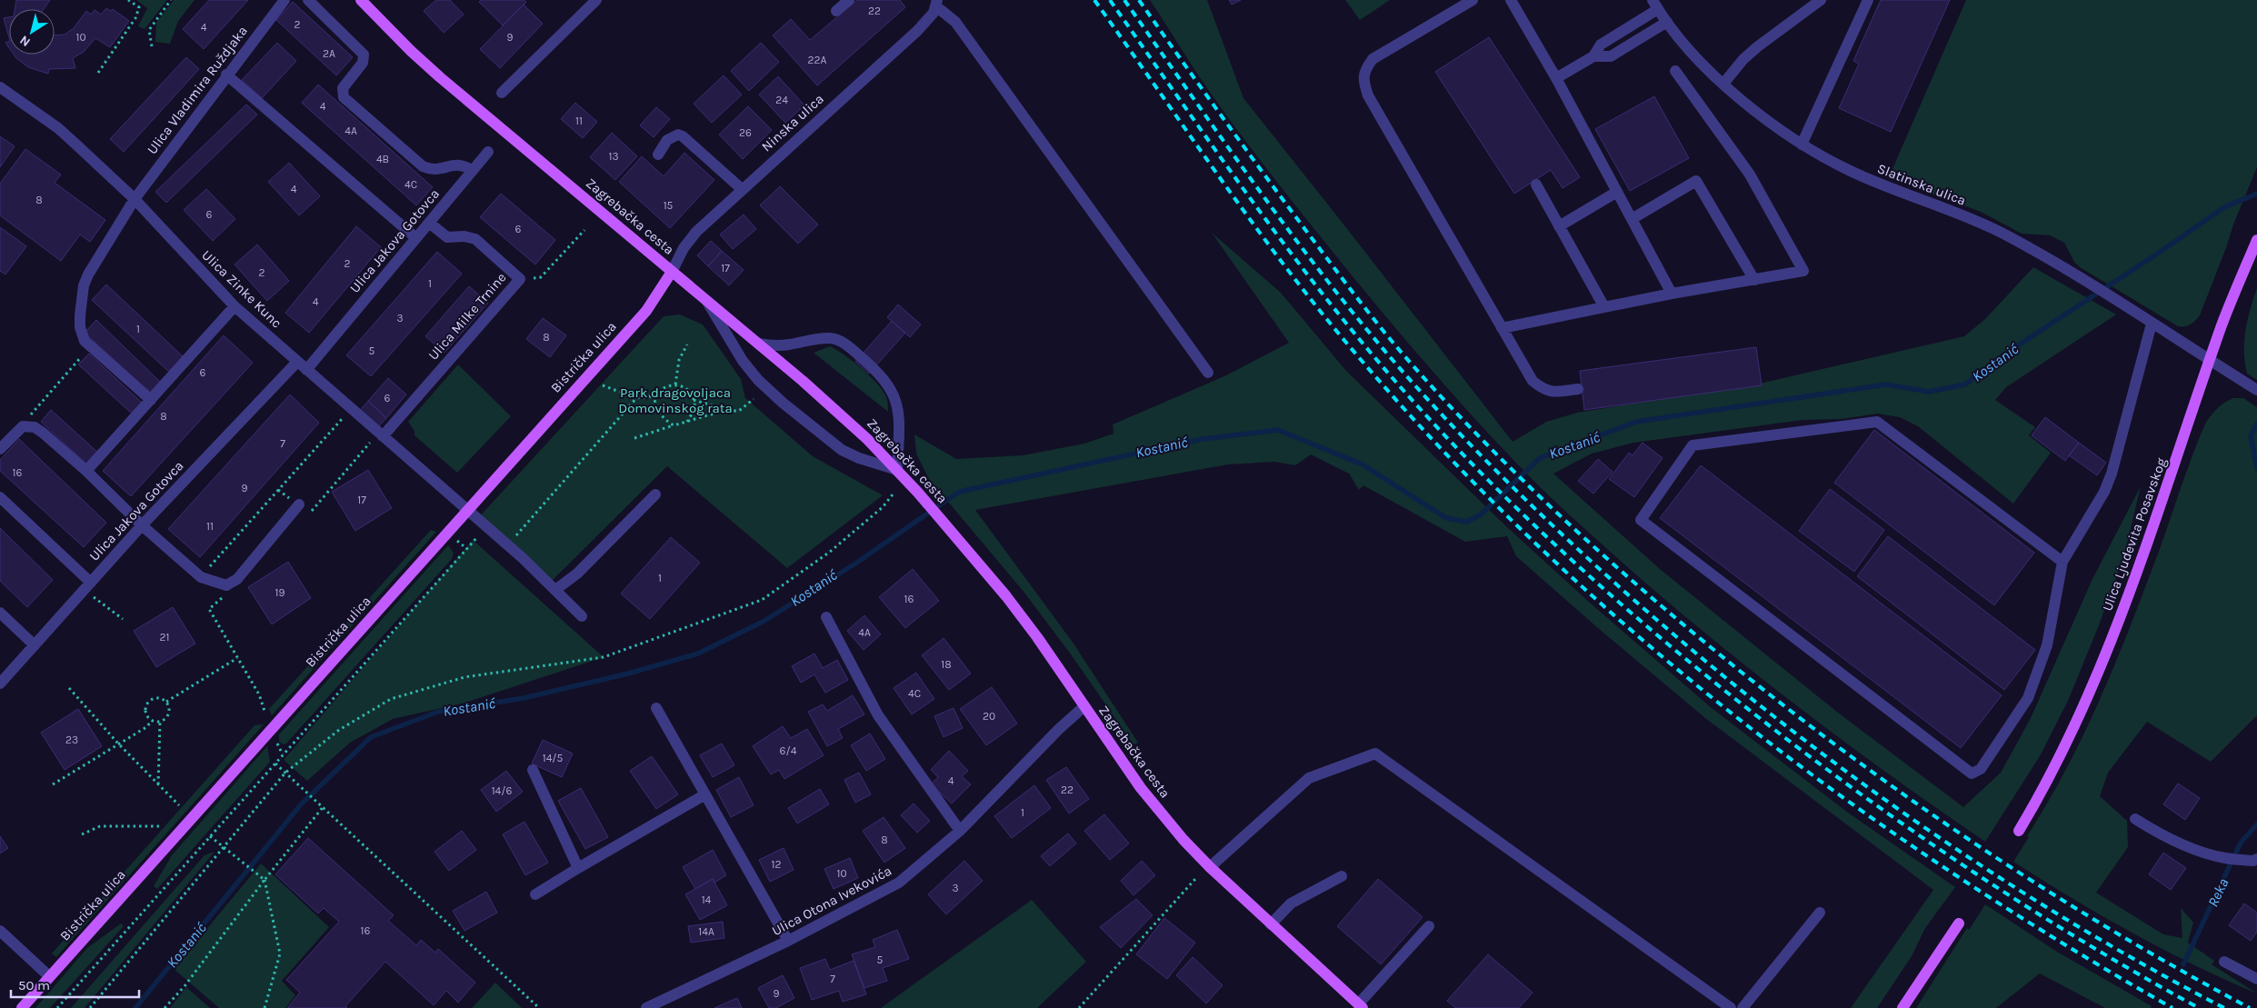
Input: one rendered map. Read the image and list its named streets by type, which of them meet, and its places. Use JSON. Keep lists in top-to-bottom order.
{
  "streets": {
    "main road": ["Zagrebačka cesta", "Bistrička ulica", "Ulica Ljudevita Posavskog"],
    "street": [
      "Ulica Vladimira Ruždjaka",
      "Ninska ulica",
      "Slatinska ulica",
      "Ulica Jakova Gotovca",
      "Ulica Zinke Kunc",
      "Ulica Milke Trnine",
      "Ulica Otona Ivekovića"
    ]
  },
  "crossings": [
    ["Ulica Vladimira Ruždjaka", "Ulica Zinke Kunc"],
    ["Ninska ulica", "Zagrebačka cesta"],
    ["Ninska ulica", "Bistrička ulica"],
    ["Slatinska ulica", "Ulica Ljudevita Posavskog"],
    ["Zagrebačka cesta", "Bistrička ulica"],
    ["Zagrebačka cesta", "Ulica Otona Ivekovića"],
    ["Ulica Jakova Gotovca", "Ulica Zinke Kunc"],
    ["Ulica Jakova Gotovca", "Ulica Milke Trnine"],
    ["Ulica Zinke Kunc", "Ulica Milke Trnine"],
    ["Ulica Zinke Kunc", "Bistrička ulica"]
  ],
  "water": ["Kostanić", "Reka"],
  "parks": ["Park dragovoljaca Domovinskog rata"],
  "house_numbers": [
    "22",
    "2",
    "4",
    "10",
    "9",
    "2A",
    "22A",
    "24",
    "4",
    "11",
    "4A",
    "26",
    "13",
    "4B",
    "4C",
    "4",
    "8",
    "15",
    "6",
    "6",
    "2",
    "17",
    "2",
    "1",
    "4",
    "3",
    "1",
    "8",
    "5",
    "6",
    "6",
    "8",
    "7",
    "16",
    "9",
    "17",
    "11",
    "1",
    "19",
    "16",
    "4A",
    "21",
    "18",
    "4C",
    "20",
    "23",
    "6/4",
    "14/5",
    "4",
    "22",
    "14/6",
    "1",
    "8",
    "12",
    "10",
    "3",
    "14",
    "16",
    "14A",
    "5",
    "7",
    "9"
  ],
  "scale_bar": "50 m",
  "north": "bottom left"
}
